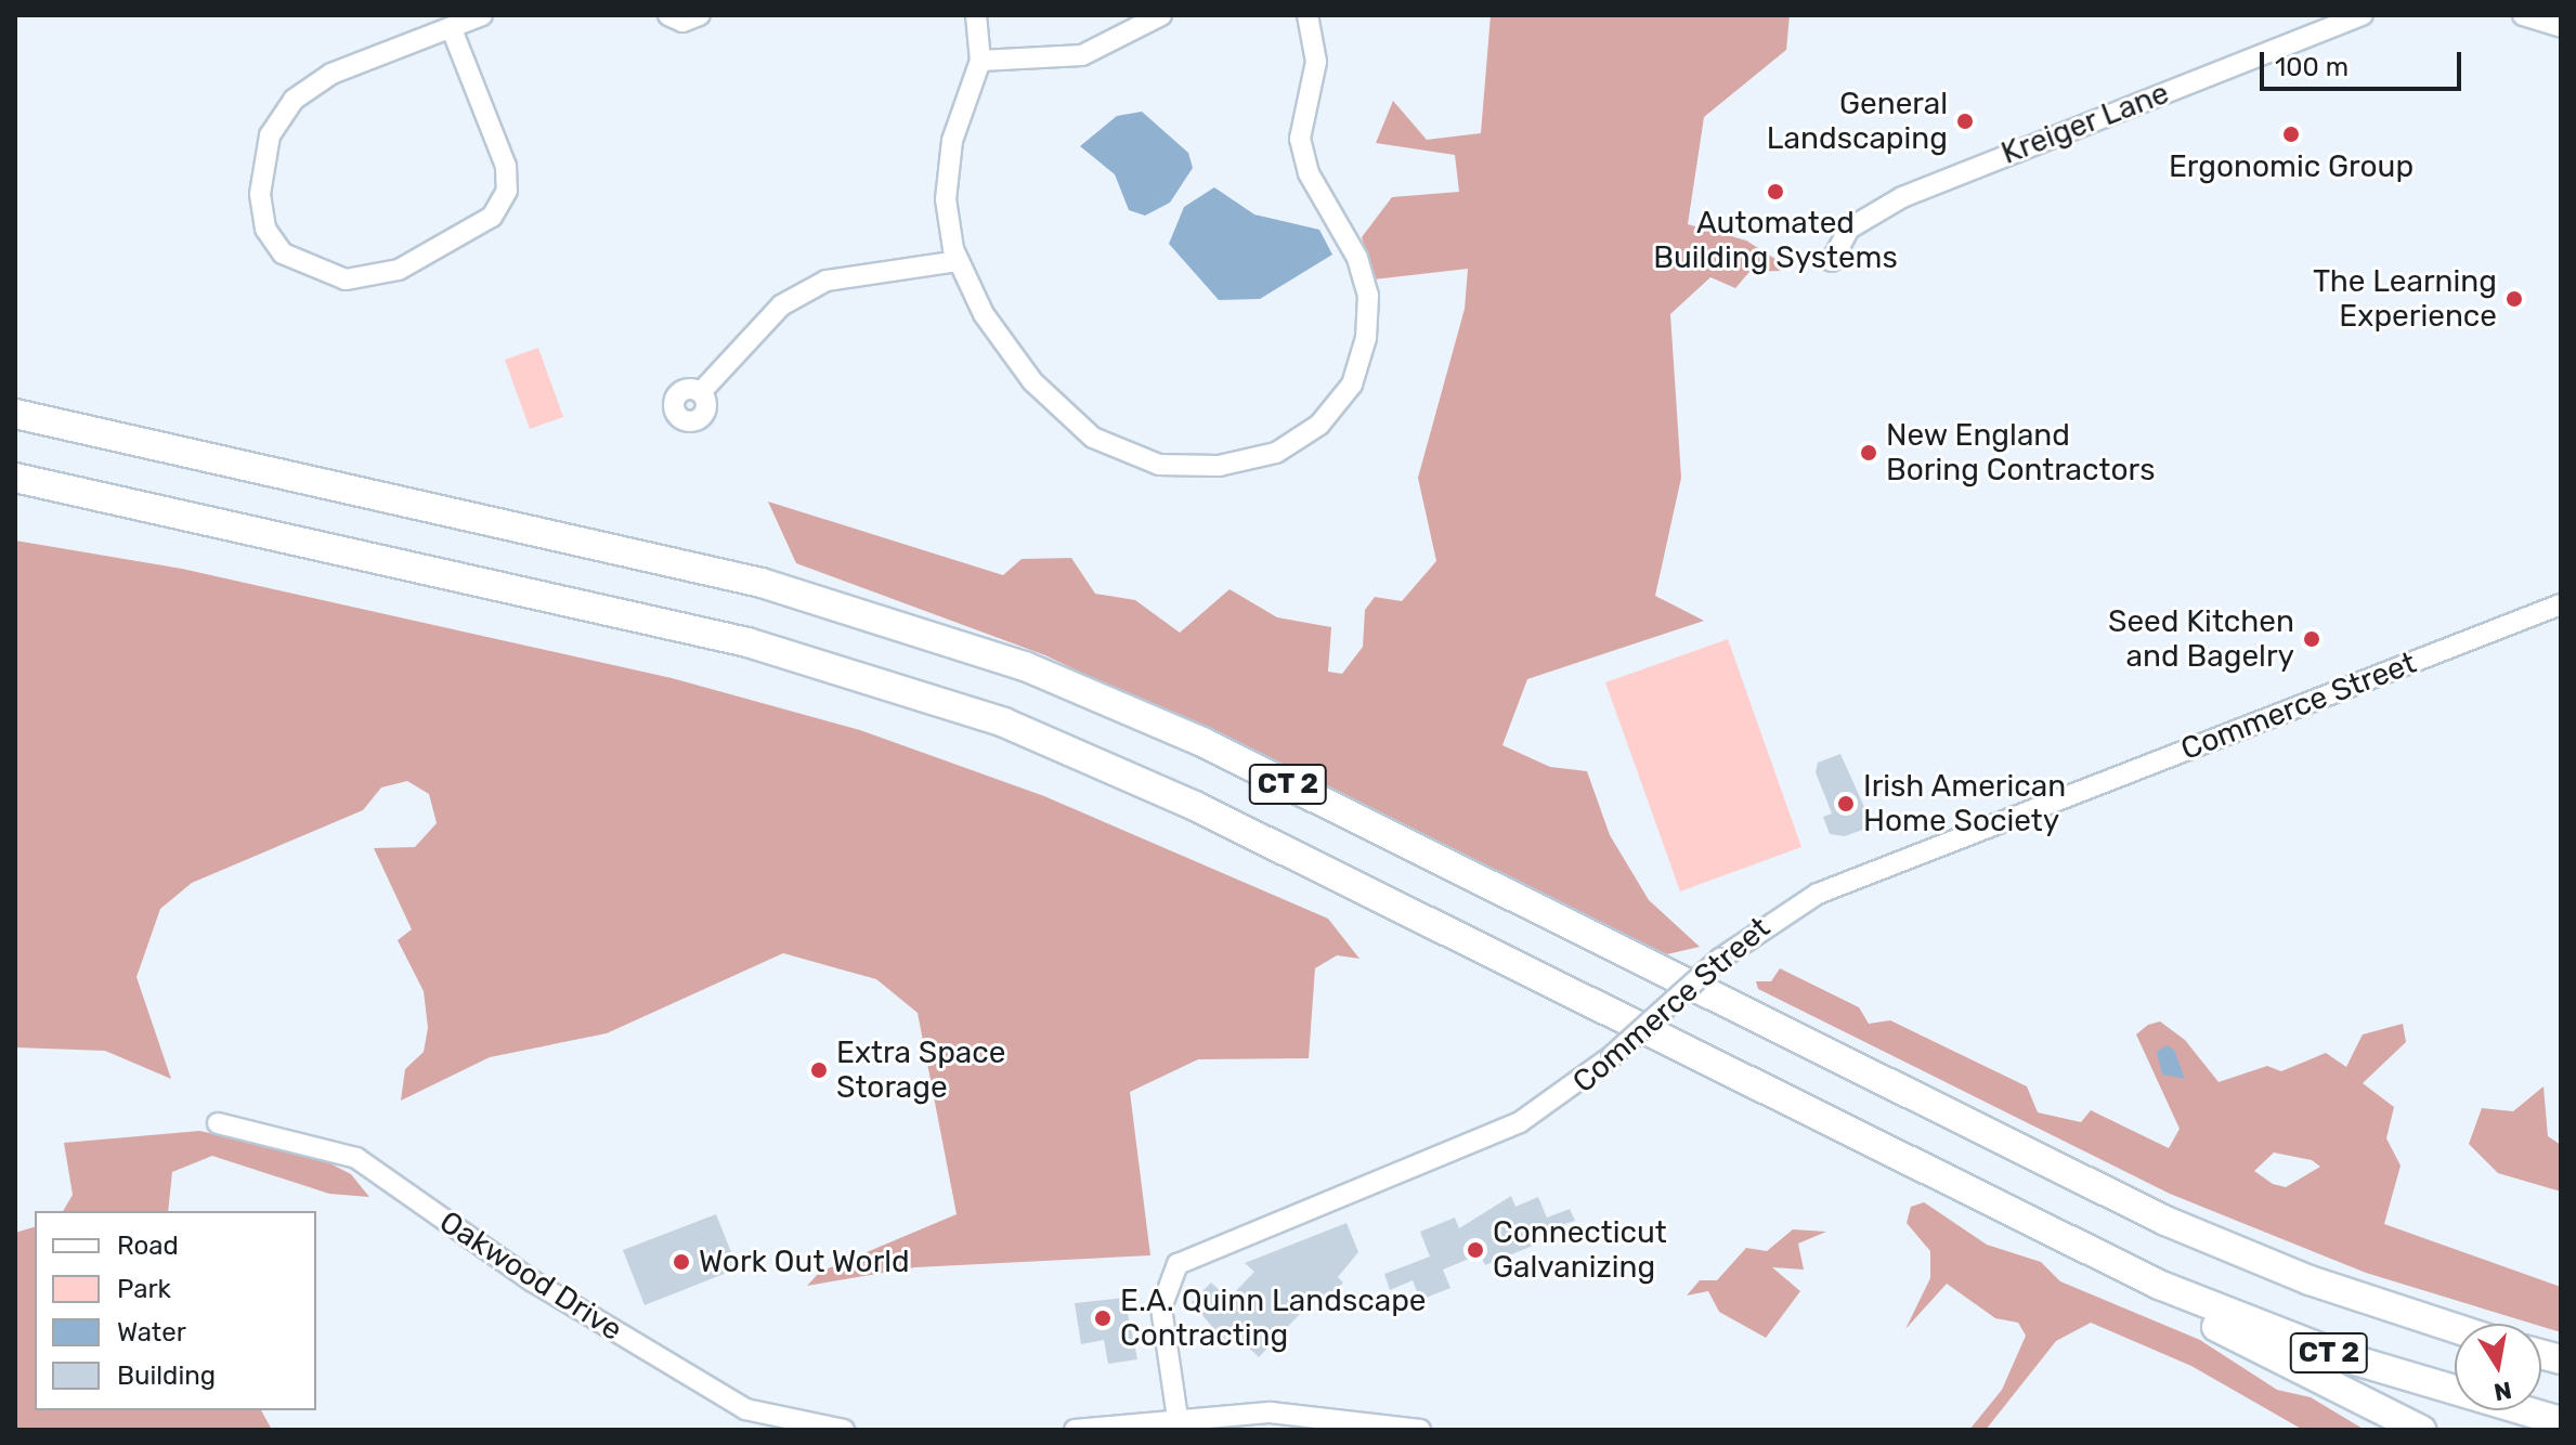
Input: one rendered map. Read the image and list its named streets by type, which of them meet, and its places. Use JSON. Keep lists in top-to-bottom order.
{
  "streets": {
    "highway": ["CT 2"],
    "street": ["Kreiger Lane", "Commerce Street", "Oakwood Drive"]
  },
  "places": [
    "General Landscaping",
    "Ergonomic Group",
    "Automated Building Systems",
    "The Learning Experience",
    "New England Boring Contractors",
    "Seed Kitchen and Bagelry",
    "Irish American Home Society",
    "Extra Space Storage",
    "Connecticut Galvanizing",
    "Work Out World",
    "E.A. Quinn Landscape Contracting"
  ],
  "legend": [
    "Road",
    "Park",
    "Water",
    "Building"
  ],
  "scale_bar": "100 m",
  "north": "bottom"
}
